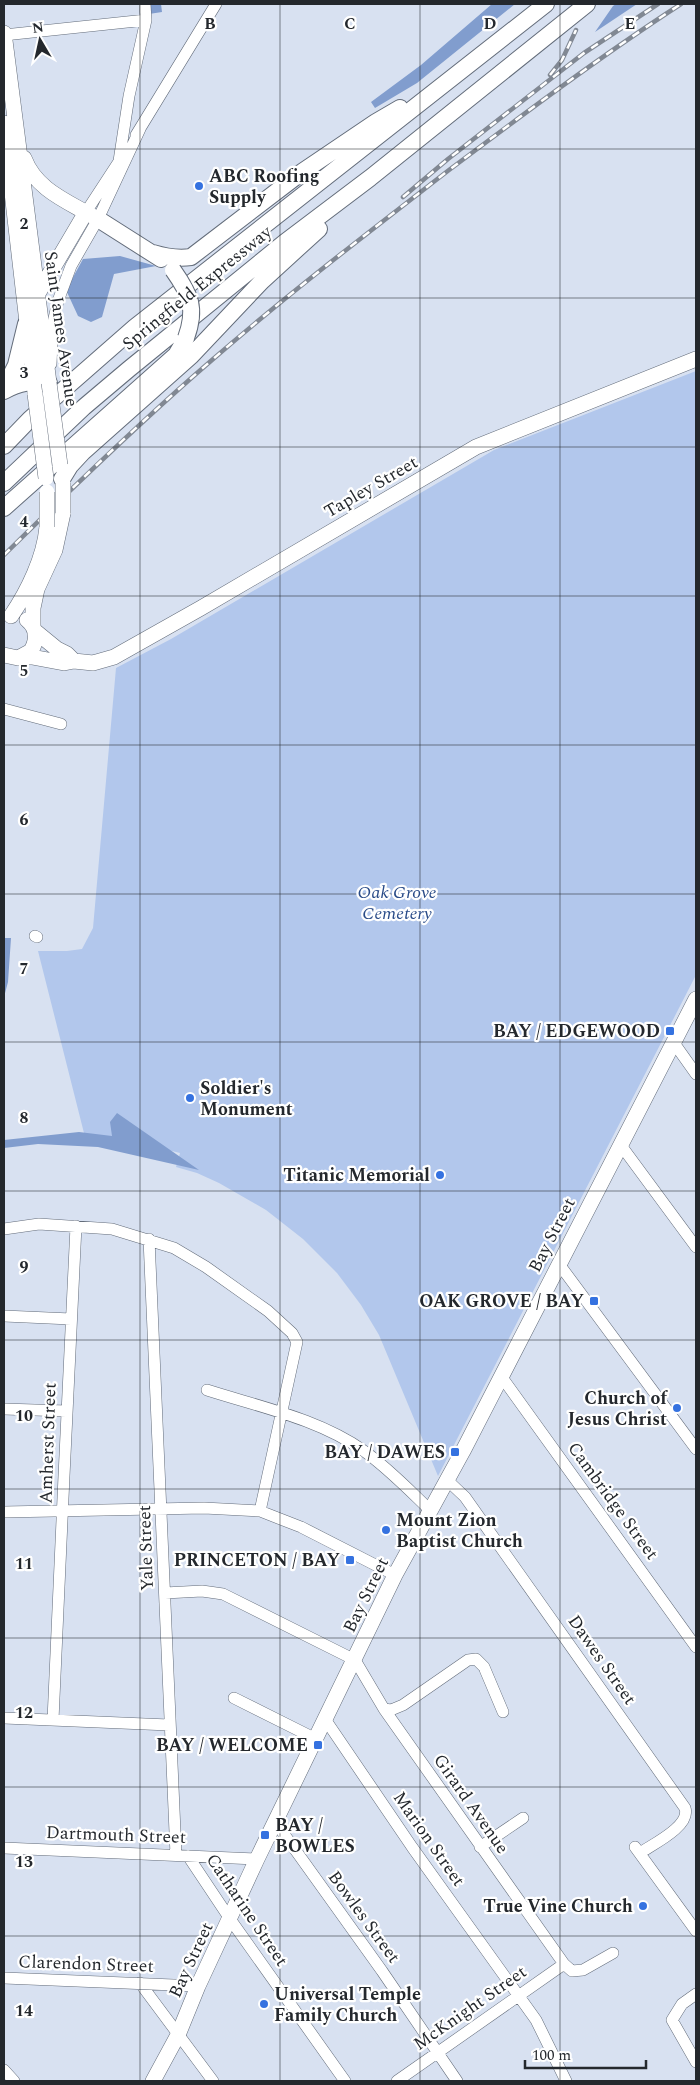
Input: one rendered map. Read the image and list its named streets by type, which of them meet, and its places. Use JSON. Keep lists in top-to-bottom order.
{
  "streets": {
    "highway": ["Springfield Expressway"],
    "main road": ["Saint James Avenue", "Tapley Street", "Bay Street"],
    "street": [
      "Amherst Street",
      "Cambridge Street",
      "Yale Street",
      "Dawes Street",
      "Girard Avenue",
      "Dartmouth Street",
      "Marion Street",
      "Catharine Street",
      "Bowles Street",
      "Clarendon Street",
      "McKnight Street"
    ]
  },
  "crossings": [
    ["Saint James Avenue", "Tapley Street"],
    ["Bay Street", "Cambridge Street"],
    ["Bay Street", "Dawes Street"],
    ["Bay Street", "Girard Avenue"],
    ["Bay Street", "Dartmouth Street"],
    ["Bay Street", "Marion Street"],
    ["Bay Street", "Catharine Street"],
    ["Bay Street", "Bowles Street"],
    ["Bay Street", "Clarendon Street"],
    ["Yale Street", "Dartmouth Street"],
    ["Yale Street", "Catharine Street"],
    ["Girard Avenue", "McKnight Street"],
    ["Dartmouth Street", "Catharine Street"],
    ["Marion Street", "McKnight Street"],
    ["Bowles Street", "McKnight Street"]
  ],
  "parks": ["Oak Grove Cemetery"],
  "places": {
    "other": [
      "ABC Roofing Supply",
      "Soldier's Monument",
      "Titanic Memorial",
      "Church of Jesus Christ",
      "Mount Zion Baptist Church",
      "True Vine Church",
      "Universal Temple Family Church"
    ],
    "transit": [
      "BAY / EDGEWOOD",
      "OAK GROVE / BAY",
      "BAY / DAWES",
      "PRINCETON / BAY",
      "BAY / WELCOME",
      "BAY / BOWLES"
    ]
  },
  "scale_bar": "100 m",
  "north": "top",
  "grid": {
    "columns": [
      "B",
      "C",
      "D",
      "E"
    ],
    "rows": [
      "2",
      "3",
      "4",
      "5",
      "6",
      "7",
      "8",
      "9",
      "10",
      "11",
      "12",
      "13",
      "14"
    ]
  }
}
